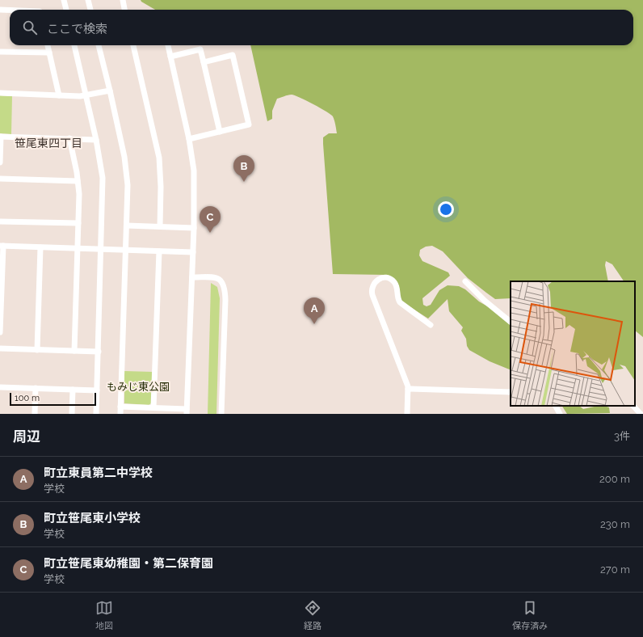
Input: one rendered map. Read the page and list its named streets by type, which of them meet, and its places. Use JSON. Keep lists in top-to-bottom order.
{
  "districts": ["笹尾東四丁目"],
  "parks": ["もみじ東公園"],
  "scale_bar": "100 m",
  "page": {
    "search": "ここで検索",
    "pins": ["B", "C", "A"],
    "scale": "100 m",
    "heading": ["周辺", "3件"],
    "list": [
      {
        "mark": "A",
        "name": "町立東員第二中学校",
        "note": "学校",
        "value": "200 m"
      },
      {
        "mark": "B",
        "name": "町立笹尾東小学校",
        "note": "学校",
        "value": "230 m"
      },
      {
        "mark": "C",
        "name": "町立笹尾東幼稚園・第二保育園",
        "note": "学校",
        "value": "270 m"
      }
    ],
    "nav": ["地図", "経路", "保存済み"]
  }
}
